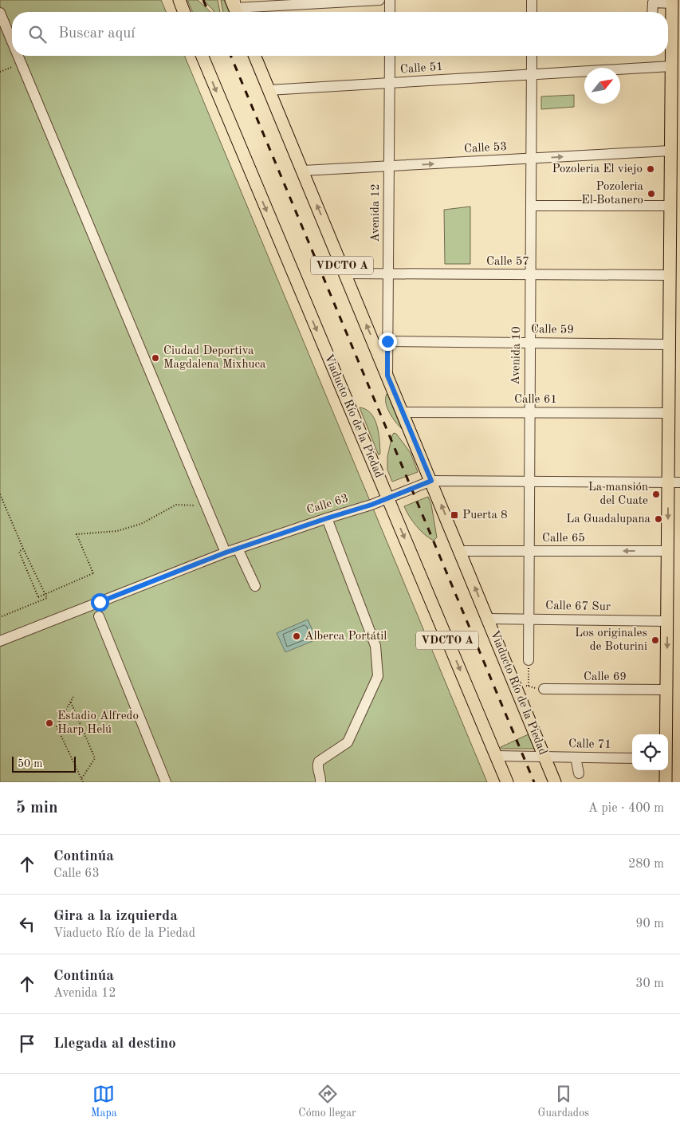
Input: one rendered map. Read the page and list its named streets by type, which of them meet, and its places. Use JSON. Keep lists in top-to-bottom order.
{
  "streets": {
    "main road": ["VDCTO A", "Viaducto Río de la Piedad"],
    "street": [
      "Calle 51",
      "Calle 53",
      "Avenida 12",
      "Calle 57",
      "Calle 59",
      "Avenida 10",
      "Calle 61",
      "Calle 63",
      "Calle 65",
      "Calle 67 Sur",
      "Calle 69",
      "Calle 71"
    ]
  },
  "crossings": [
    ["Calle 51", "Avenida 12"],
    ["Calle 51", "Avenida 10"],
    ["Calle 51", "Viaducto Río de la Piedad"],
    ["Calle 53", "Avenida 12"],
    ["Calle 53", "Avenida 10"],
    ["Calle 53", "Viaducto Río de la Piedad"],
    ["Avenida 12", "Calle 57"],
    ["Avenida 12", "Calle 59"],
    ["Avenida 12", "Viaducto Río de la Piedad"],
    ["Calle 57", "Avenida 10"],
    ["Calle 57", "Viaducto Río de la Piedad"],
    ["Calle 59", "Avenida 10"],
    ["Avenida 10", "Calle 61"],
    ["Avenida 10", "Calle 63"],
    ["Avenida 10", "Calle 65"],
    ["Avenida 10", "Calle 67 Sur"],
    ["Calle 61", "Viaducto Río de la Piedad"],
    ["Viaducto Río de la Piedad", "Calle 63"],
    ["Viaducto Río de la Piedad", "Calle 65"],
    ["Viaducto Río de la Piedad", "Calle 67 Sur"],
    ["Viaducto Río de la Piedad", "Calle 71"]
  ],
  "one_way": ["Calle 65"],
  "places": {
    "other": [
      "Pozoleria El viejo",
      "Pozoleria El Botanero",
      "Ciudad Deportiva Magdalena Mixhuca",
      "La mansión del Cuate",
      "La Guadalupana",
      "Alberca Portátil",
      "Los originales de Boturini",
      "Estadio Alfredo Harp Helú"
    ],
    "transit": ["Puerta 8"]
  },
  "scale_bar": "50 m",
  "north": "top right",
  "page": {
    "search": "Buscar aquí",
    "scale": "50 m",
    "heading": ["5 min", "A pie · 400 m"],
    "list": [
      ["Continúa", "Calle 63", "280 m"],
      ["Gira a la izquierda", "Viaducto Río de la Piedad", "90 m"],
      ["Continúa", "Avenida 12", "30 m"],
      "Llegada al destino"
    ],
    "nav": ["Mapa", "Cómo llegar", "Guardados"]
  }
}
